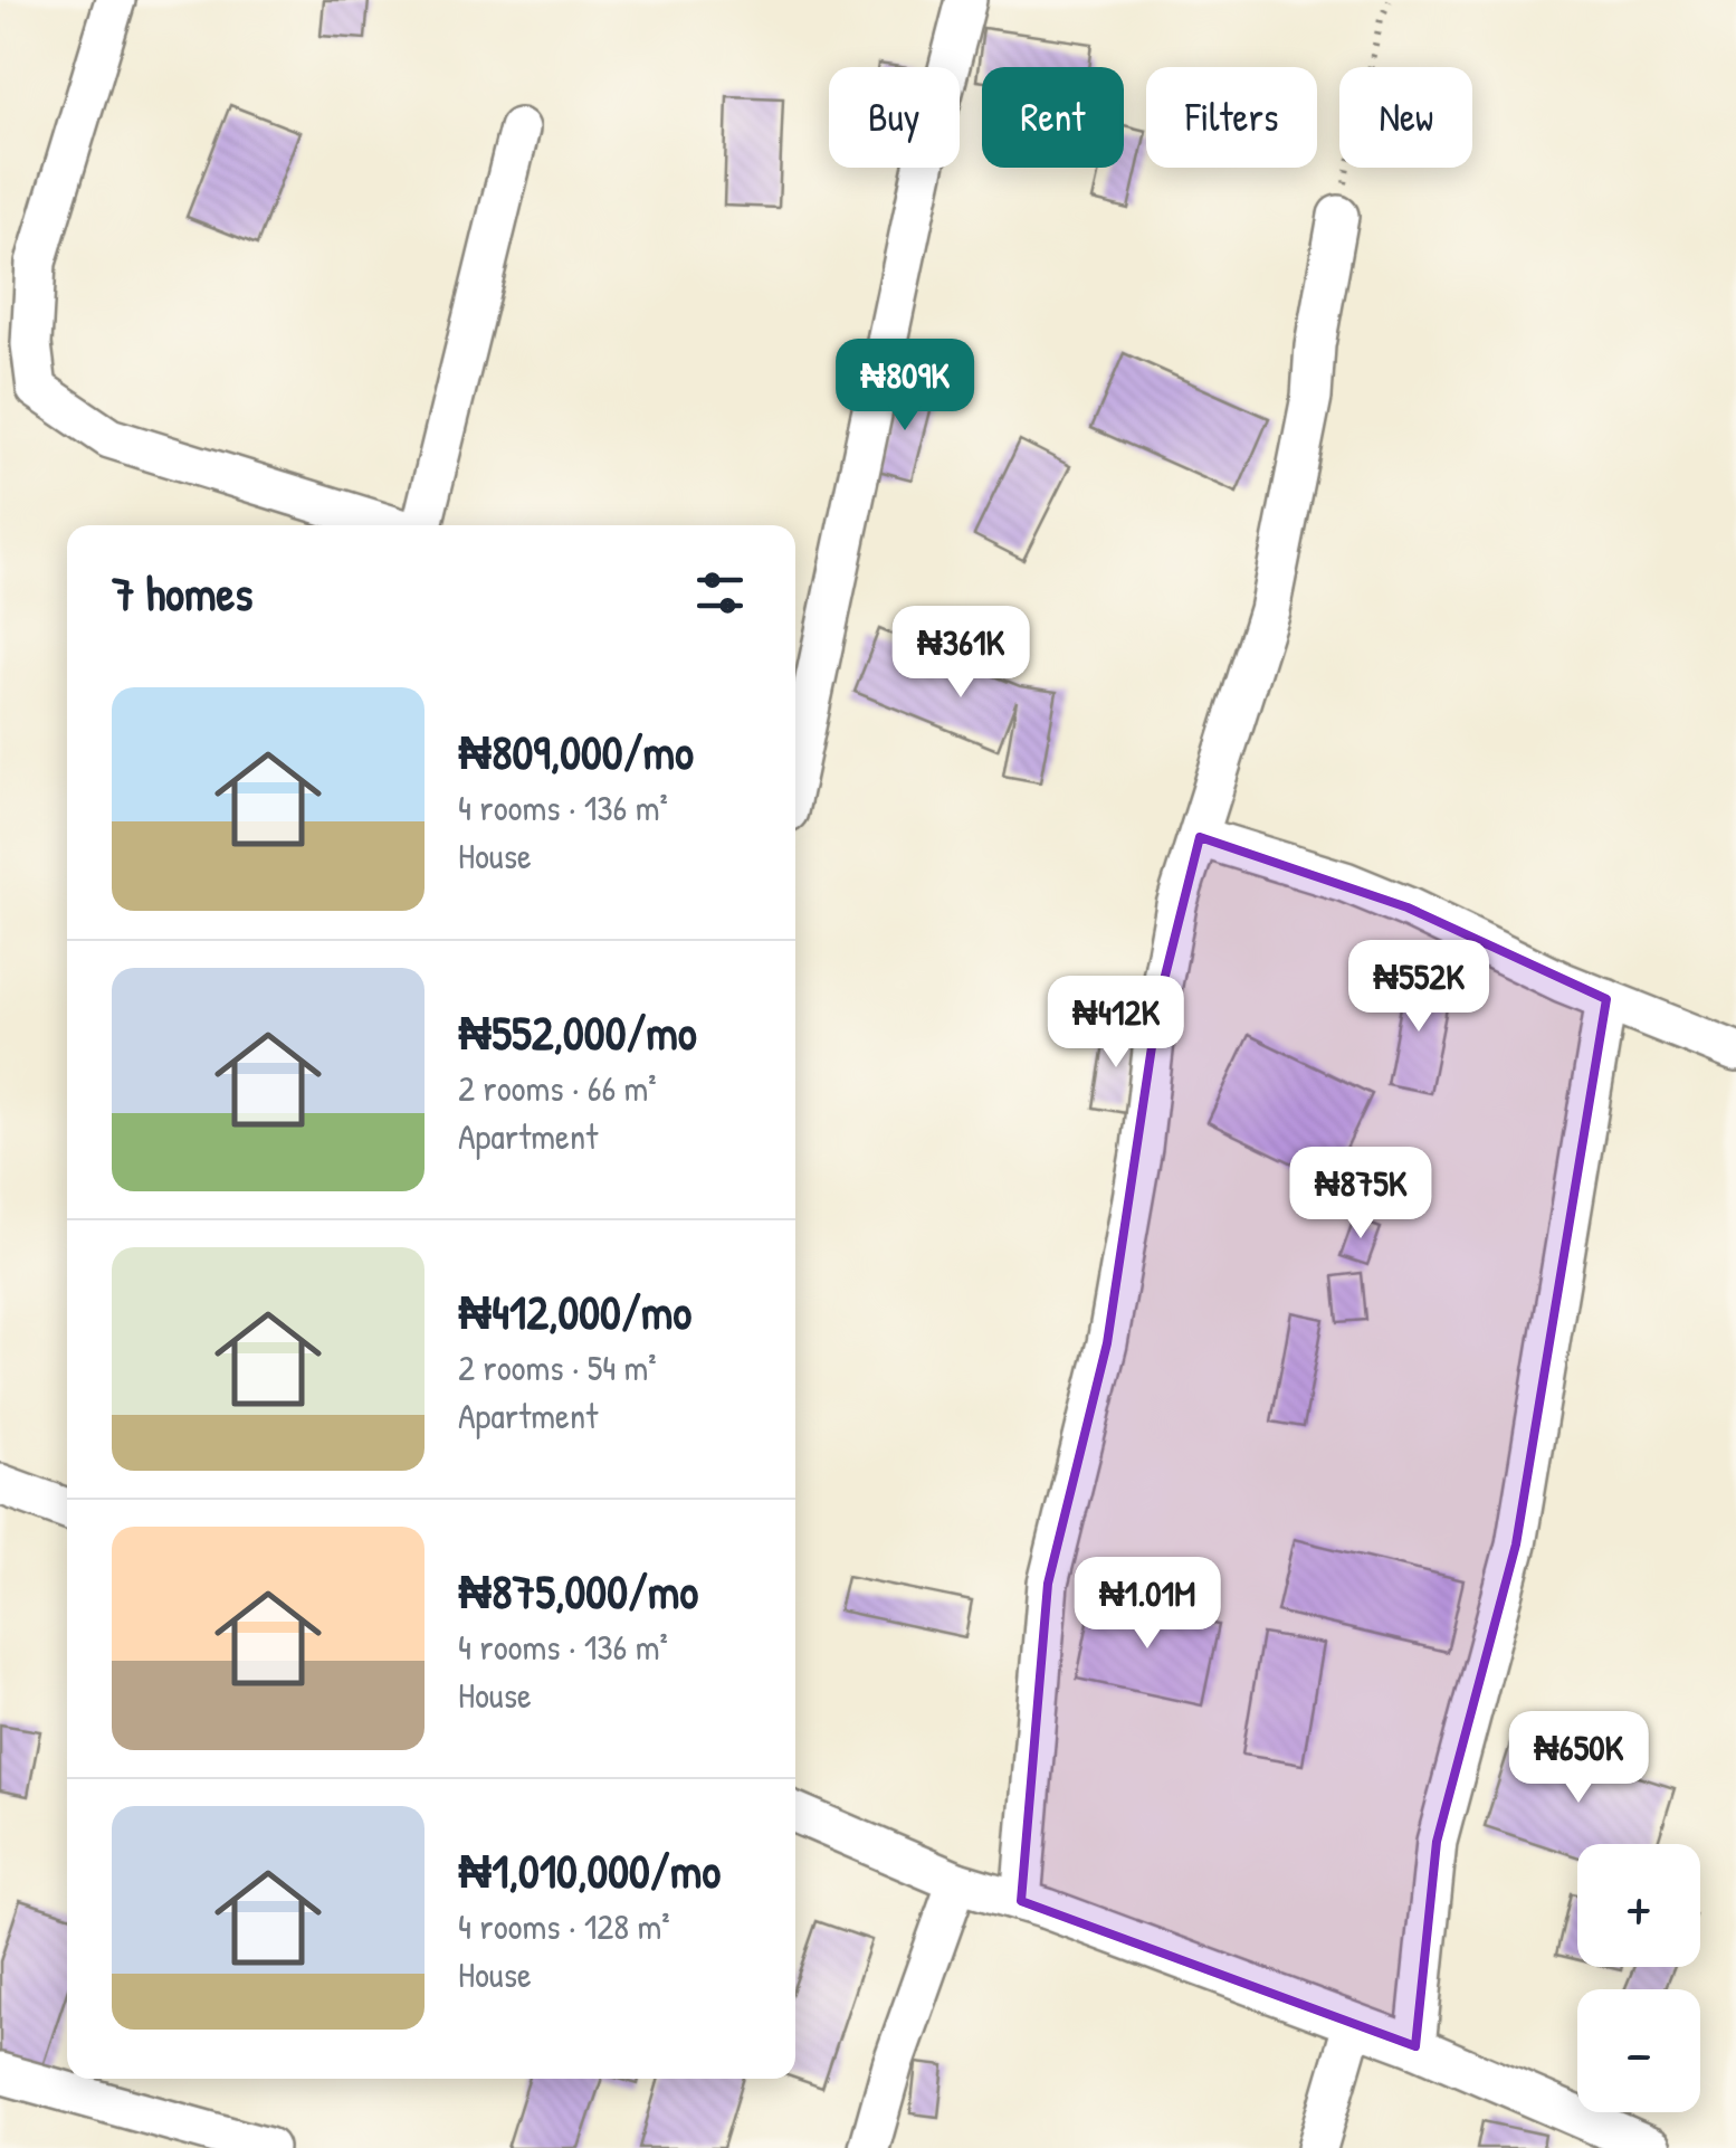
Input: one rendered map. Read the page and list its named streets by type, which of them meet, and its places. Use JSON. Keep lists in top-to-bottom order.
{
  "page": {
    "chip": [
      "Buy",
      "Rent",
      "Filters",
      "New"
    ],
    "price": [
      "₦809K",
      "₦361K",
      "₦552K",
      "₦412K",
      "₦875K",
      "₦1.01M",
      "₦650K"
    ],
    "heading": "7 homes",
    "list": [
      {
        "name": "₦809,000/mo",
        "note": "4 rooms · 136 m² · House"
      },
      {
        "name": "₦552,000/mo",
        "note": "2 rooms · 66 m² · Apartment"
      },
      {
        "name": "₦412,000/mo",
        "note": "2 rooms · 54 m² · Apartment"
      },
      {
        "name": "₦875,000/mo",
        "note": "4 rooms · 136 m² · House"
      },
      {
        "name": "₦1,010,000/mo",
        "note": "4 rooms · 128 m² · House"
      }
    ],
    "map_buttons": ["+", "−"]
  }
}
